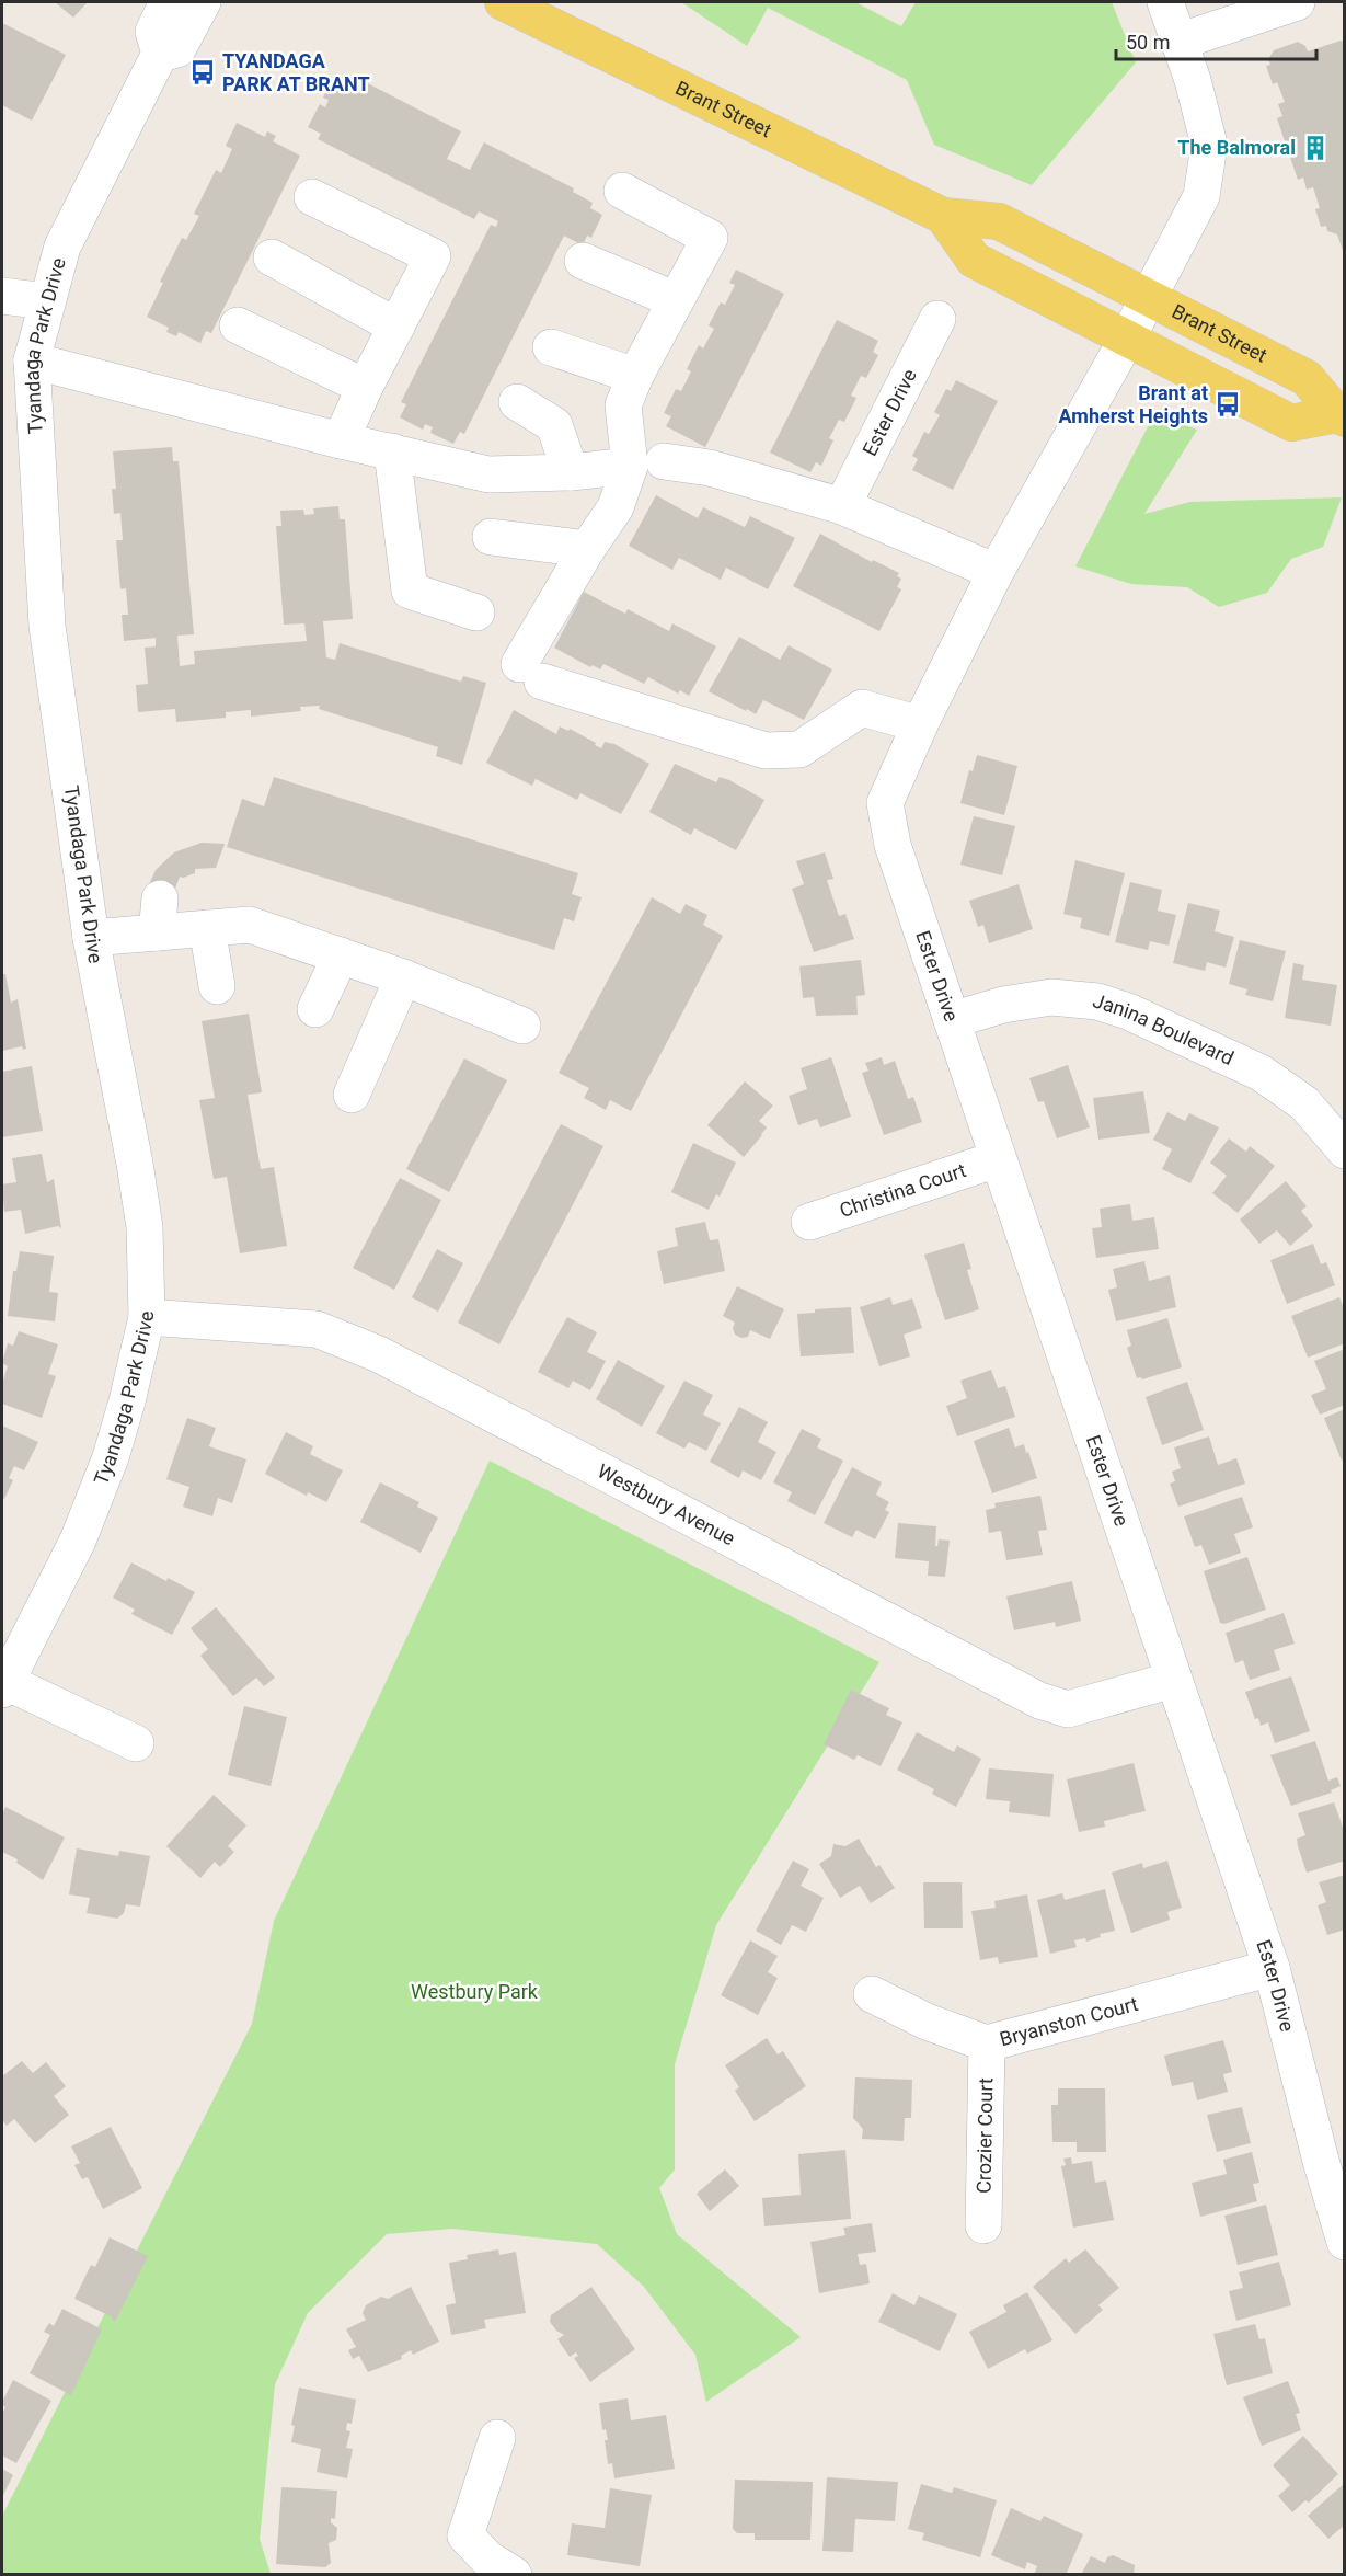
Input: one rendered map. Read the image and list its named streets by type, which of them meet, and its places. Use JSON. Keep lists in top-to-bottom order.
{
  "streets": {
    "main road": ["Brant Street"],
    "street": [
      "Tyandaga Park Drive",
      "Ester Drive",
      "Janina Boulevard",
      "Christina Court",
      "Westbury Avenue",
      "Bryanston Court",
      "Crozier Court"
    ]
  },
  "crossings": [
    ["Brant Street", "Ester Drive"],
    ["Tyandaga Park Drive", "Westbury Avenue"],
    ["Ester Drive", "Janina Boulevard"],
    ["Ester Drive", "Christina Court"],
    ["Ester Drive", "Westbury Avenue"],
    ["Ester Drive", "Bryanston Court"],
    ["Bryanston Court", "Crozier Court"]
  ],
  "parks": ["Westbury Park"],
  "places": {
    "bus stop": ["TYANDAGA PARK AT BRANT", "Brant at Amherst Heights"],
    "building": ["The Balmoral"]
  },
  "scale_bar": "50 m"
}
